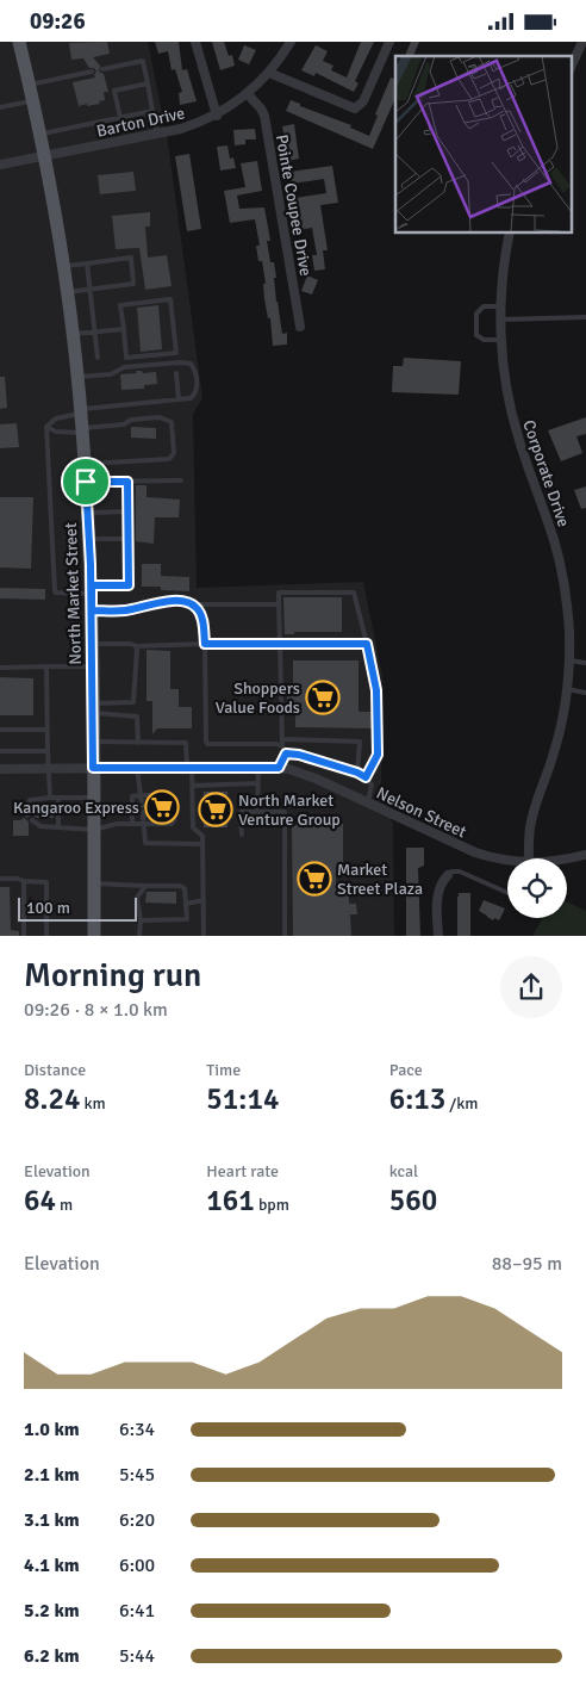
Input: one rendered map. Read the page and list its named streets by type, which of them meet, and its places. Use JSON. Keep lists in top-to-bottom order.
{
  "streets": {
    "main road": ["North Market Street"],
    "street": [
      "Barton Drive",
      "Pointe Coupee Drive",
      "Corporate Drive",
      "Nelson Street"
    ]
  },
  "crossings": [
    ["Barton Drive", "Pointe Coupee Drive"],
    ["Barton Drive", "North Market Street"],
    ["North Market Street", "Nelson Street"]
  ],
  "places": {
    "supermarket": [
      "Shoppers Value Foods",
      "Kangaroo Express",
      "North Market Venture Group",
      "Market Street Plaza"
    ]
  },
  "scale_bar": "100 m",
  "page": {
    "status": "09:26",
    "scale": "100 m",
    "heading": ["Morning run", "09:26 · 8 × 1.0 km"],
    "stats": [
      ["Distance", "8.24 km"],
      ["Time", "51:14"],
      ["Pace", "6:13 /km"],
      ["Elevation", "64 m"],
      ["Heart rate", "161 bpm"],
      ["kcal", "560"]
    ],
    "chart": ["Elevation", "88–95 m"],
    "list": [
      {
        "name": "1.0 km",
        "note": "6:34"
      },
      {
        "name": "2.1 km",
        "note": "5:45"
      },
      {
        "name": "3.1 km",
        "note": "6:20"
      },
      {
        "name": "4.1 km",
        "note": "6:00"
      },
      {
        "name": "5.2 km",
        "note": "6:41"
      },
      {
        "name": "6.2 km",
        "note": "5:44"
      }
    ]
  }
}
